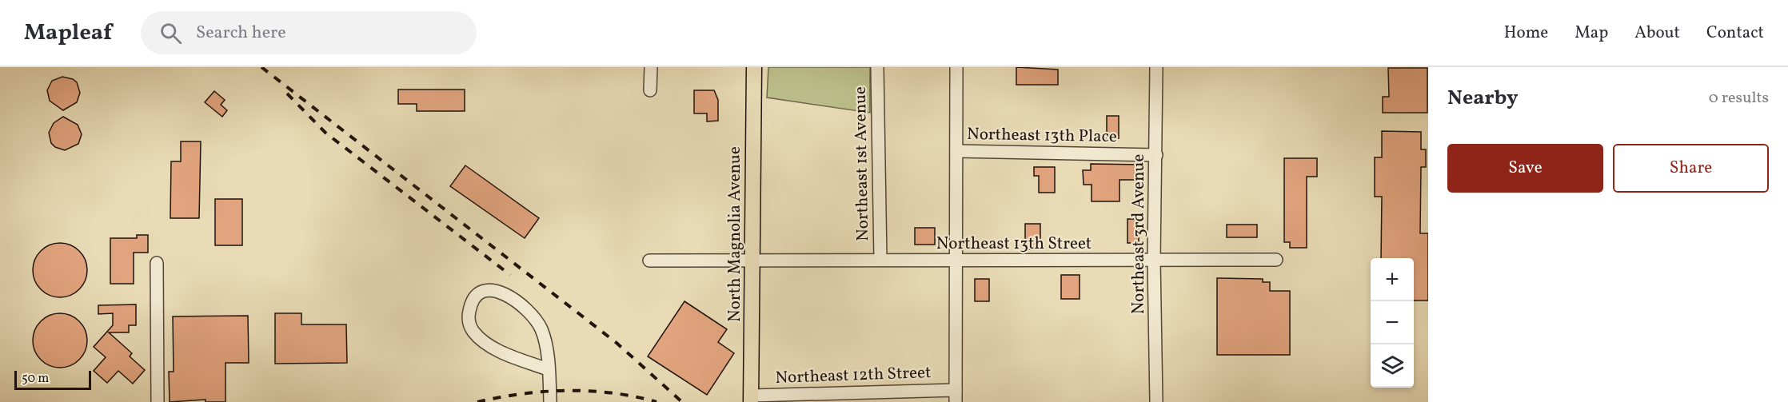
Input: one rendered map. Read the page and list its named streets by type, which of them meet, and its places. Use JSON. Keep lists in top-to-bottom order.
{
  "streets": {
    "main road": ["North Magnolia Avenue"],
    "street": [
      "Northeast 13th Place",
      "Northeast 1st Avenue",
      "Northeast 3rd Avenue",
      "Northeast 13th Street",
      "Northeast 12th Street"
    ]
  },
  "crossings": [
    ["Northeast 13th Place", "Northeast 3rd Avenue"],
    ["Northeast 1st Avenue", "Northeast 13th Street"],
    ["North Magnolia Avenue", "Northeast 13th Street"],
    ["North Magnolia Avenue", "Northeast 12th Street"],
    ["Northeast 3rd Avenue", "Northeast 13th Street"]
  ],
  "scale_bar": "50 m",
  "page": {
    "header": "Mapleaf",
    "search": "Search here",
    "nav": [
      "Home",
      "Map",
      "About",
      "Contact"
    ],
    "heading": ["Nearby", "0 results"],
    "buttons": ["Save", "Share"],
    "map_buttons": ["+", "−"],
    "scale": "50 m"
  }
}
